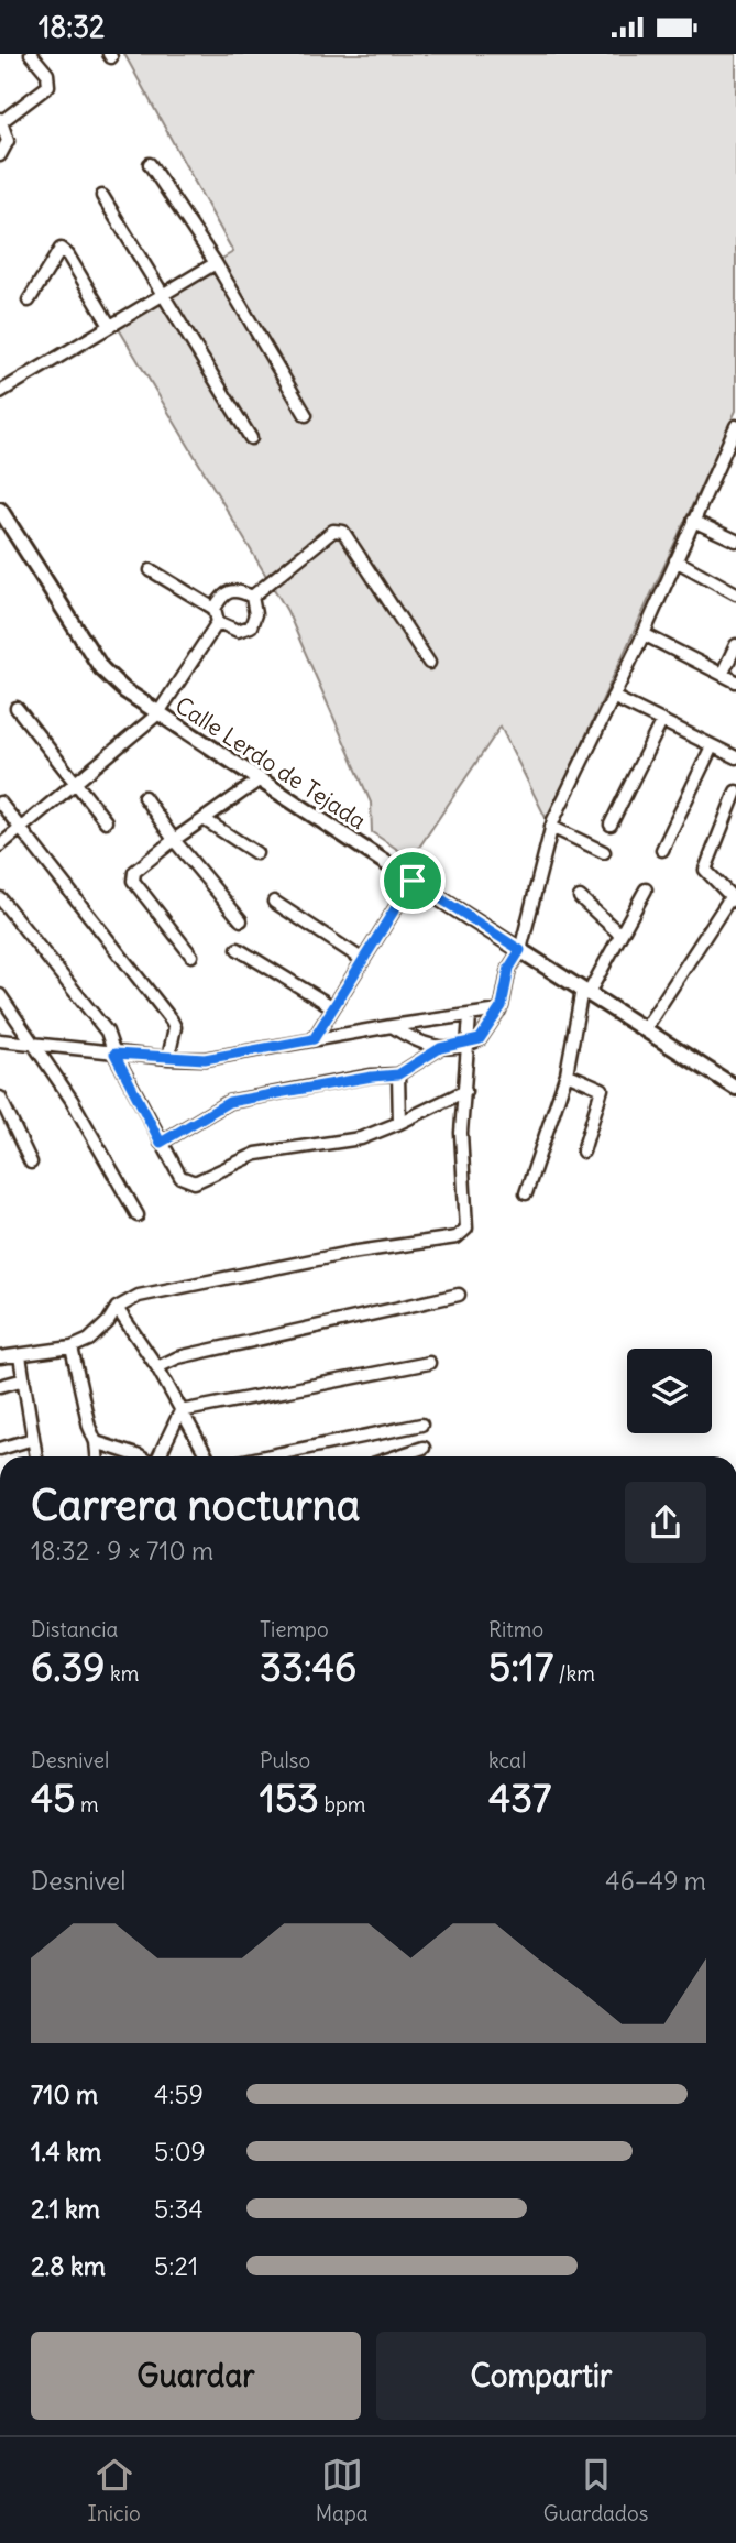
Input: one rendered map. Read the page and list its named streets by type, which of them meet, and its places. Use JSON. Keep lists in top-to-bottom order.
{
  "streets": {
    "main road": ["Calle Lerdo de Tejada"]
  },
  "page": {
    "status": "18:32",
    "heading": ["Carrera nocturna", "18:32 · 9 × 710 m"],
    "stats": [
      ["Distancia", "6.39 km"],
      ["Tiempo", "33:46"],
      ["Ritmo", "5:17 /km"],
      ["Desnivel", "45 m"],
      ["Pulso", "153 bpm"],
      ["kcal", "437"]
    ],
    "chart": ["Desnivel", "46–49 m"],
    "list": [
      {
        "name": "710 m",
        "note": "4:59"
      },
      {
        "name": "1.4 km",
        "note": "5:09"
      },
      {
        "name": "2.1 km",
        "note": "5:34"
      },
      {
        "name": "2.8 km",
        "note": "5:21"
      }
    ],
    "buttons": ["Guardar", "Compartir"],
    "tabs": ["Inicio", "Mapa", "Guardados"]
  }
}
